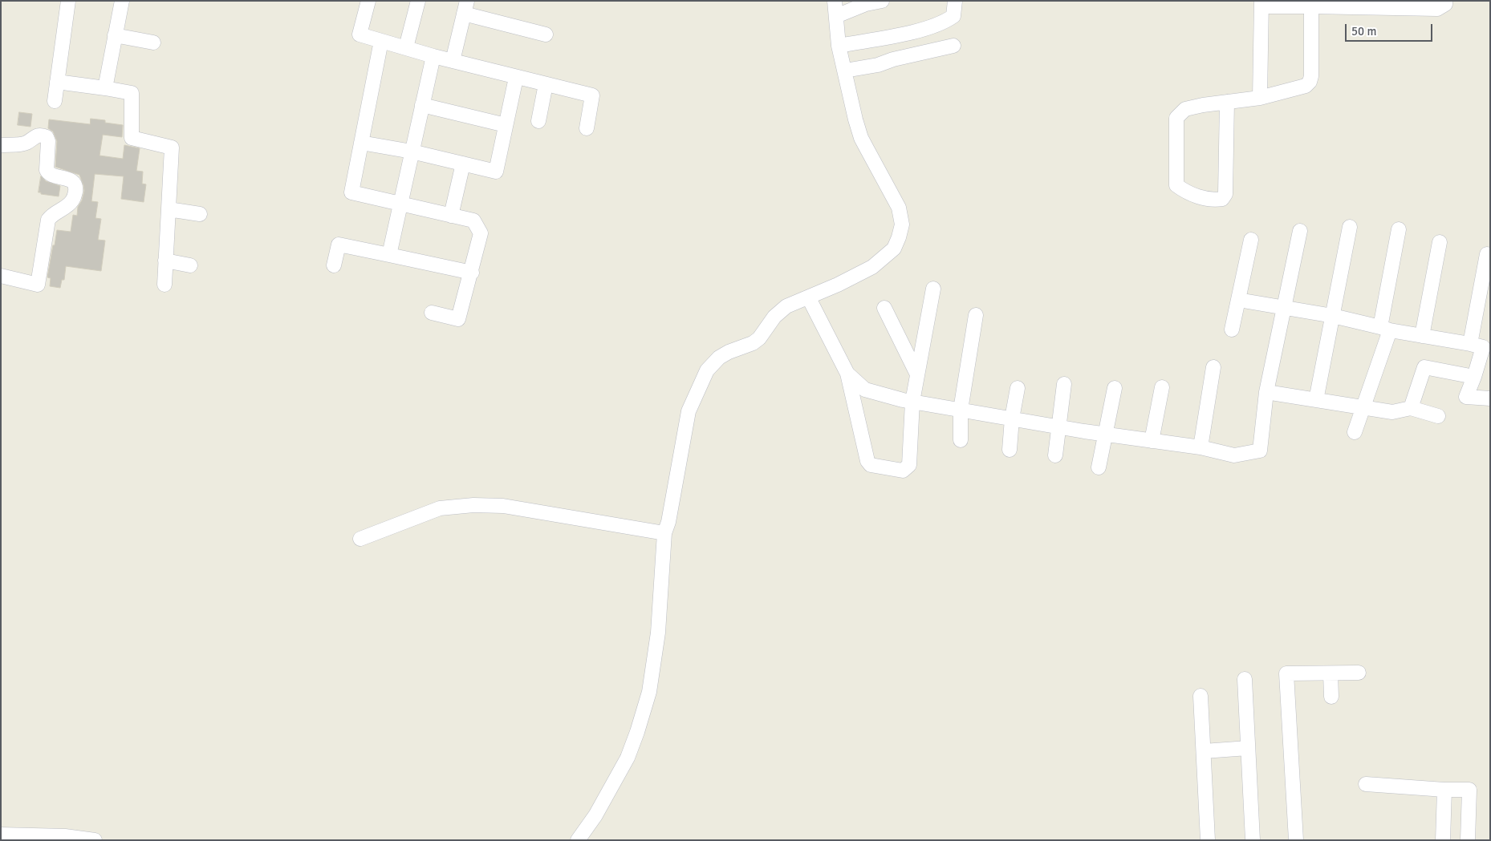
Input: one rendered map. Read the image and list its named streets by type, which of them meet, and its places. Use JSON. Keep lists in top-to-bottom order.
{
  "scale_bar": "50 m"
}
